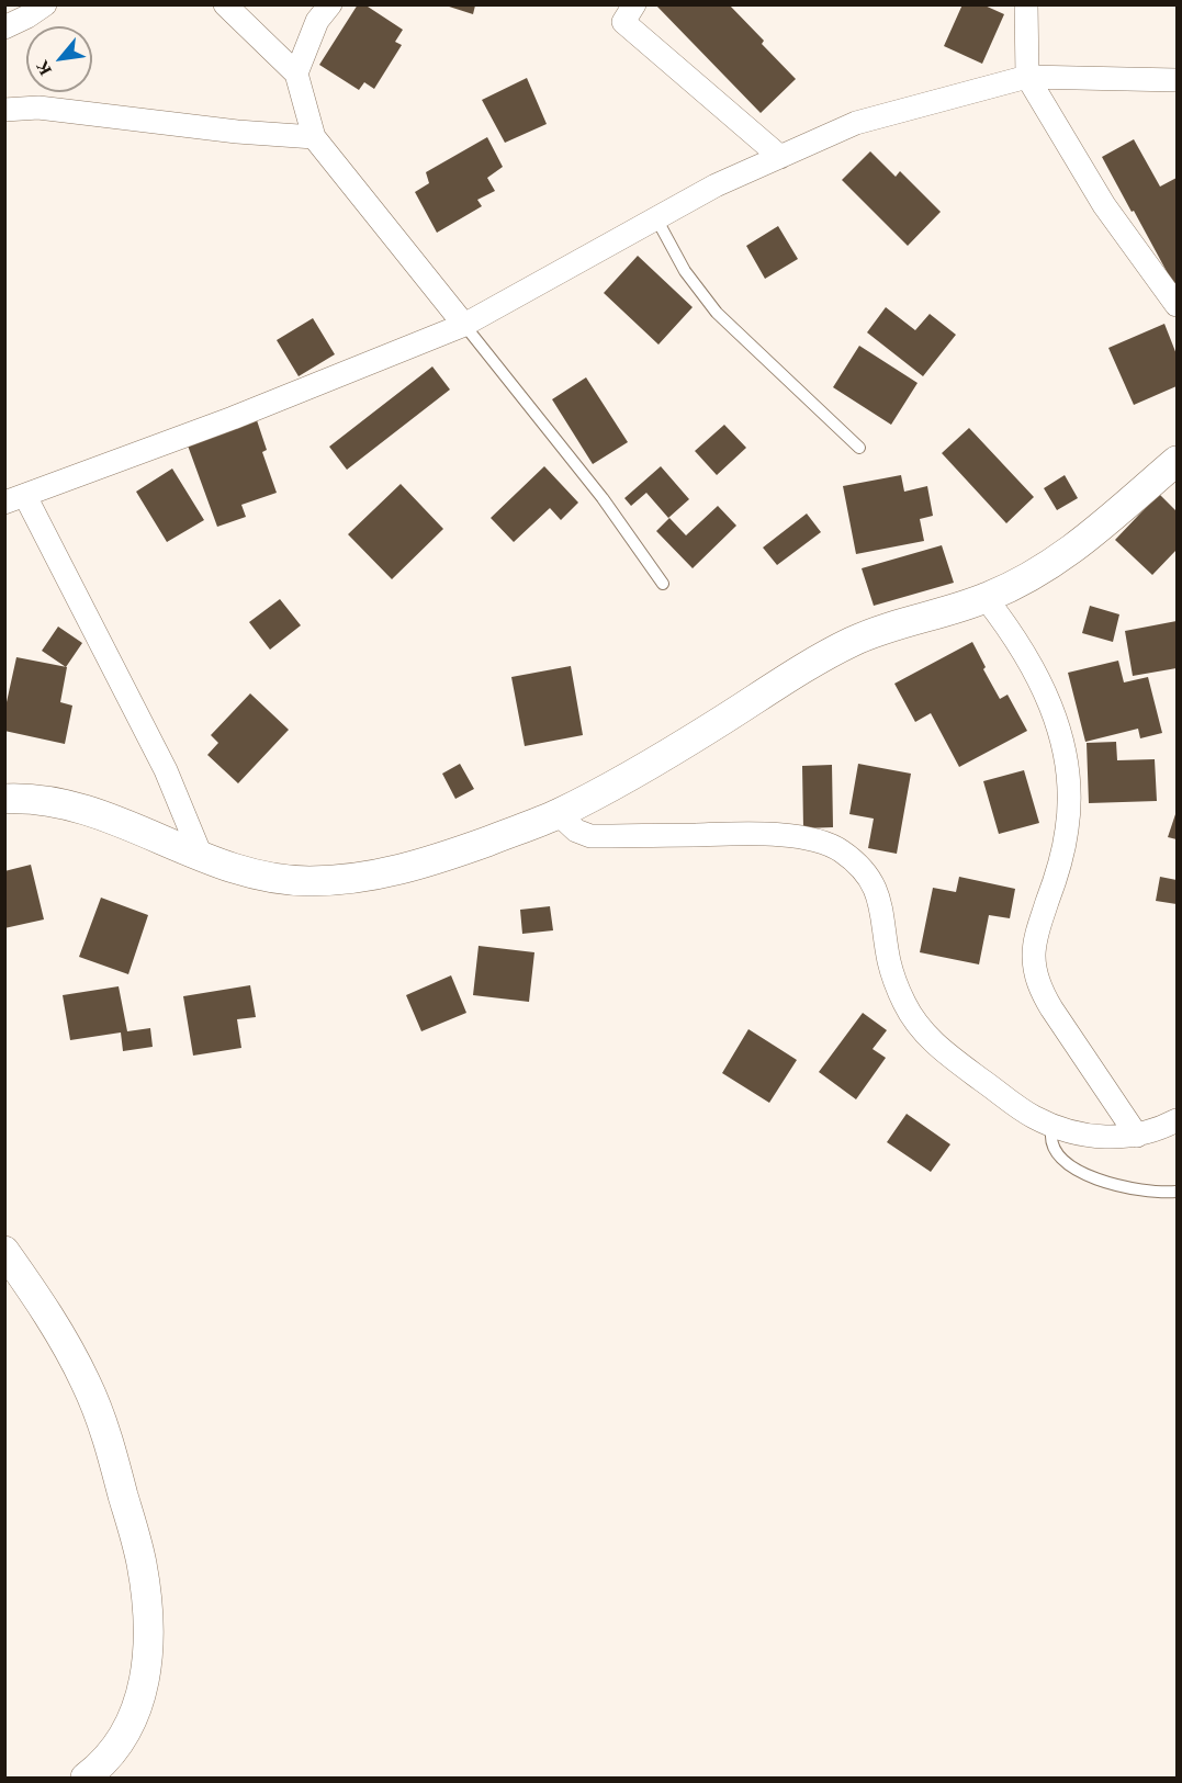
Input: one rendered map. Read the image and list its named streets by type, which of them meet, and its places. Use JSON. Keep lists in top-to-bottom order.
{
  "north": "bottom left"
}
